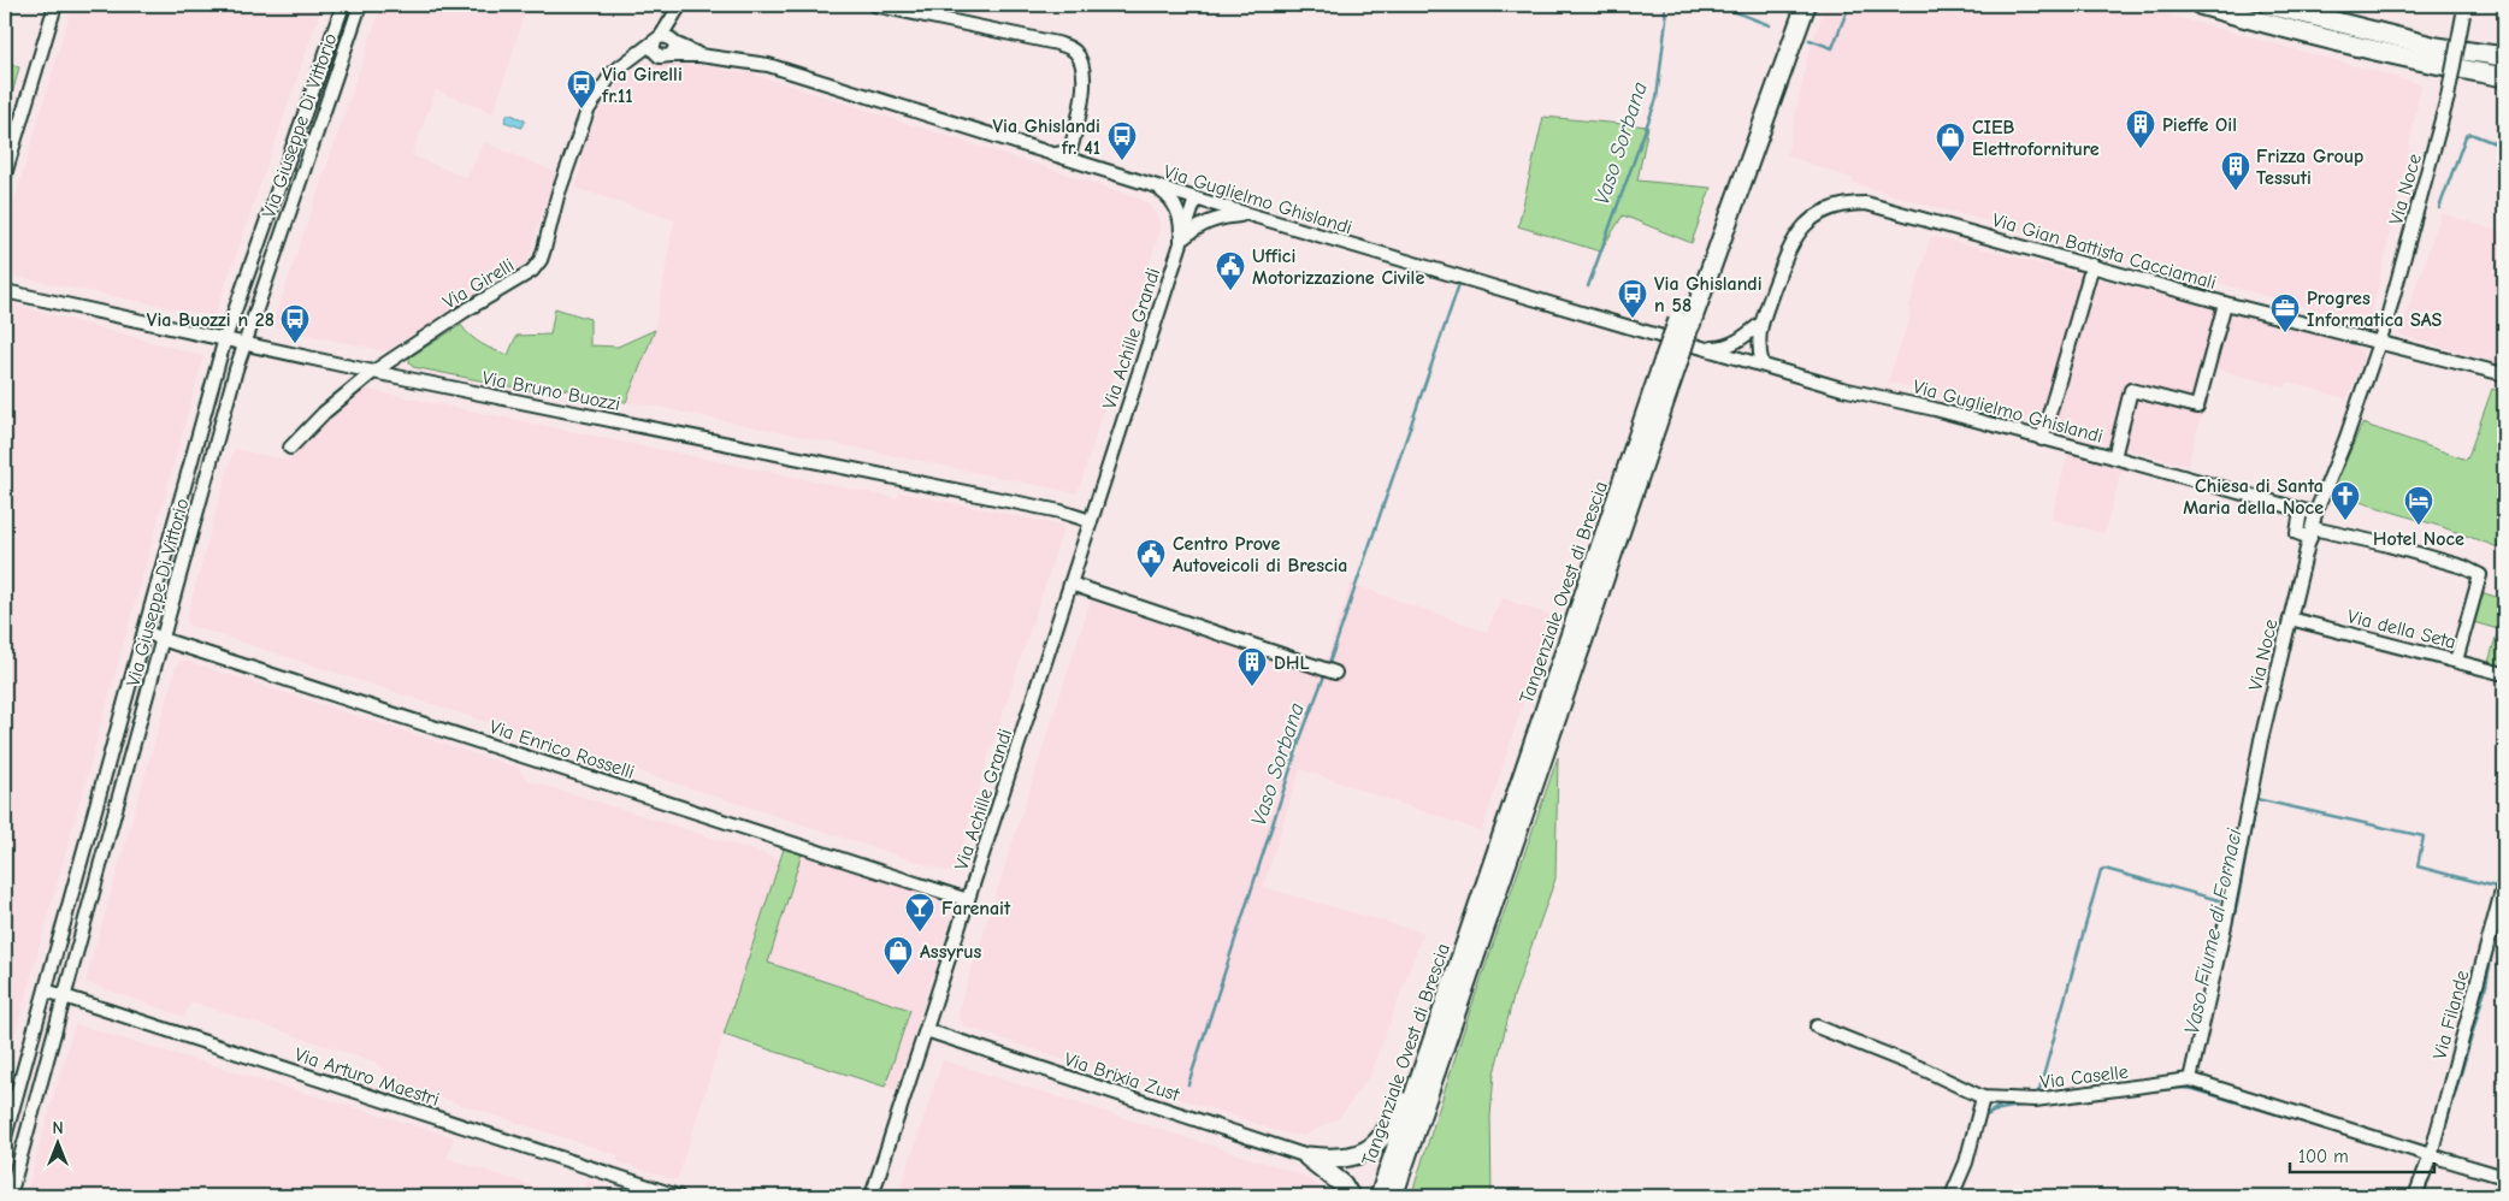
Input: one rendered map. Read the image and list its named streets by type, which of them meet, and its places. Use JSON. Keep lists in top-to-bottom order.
{
  "streets": {
    "highway": ["Tangenziale Ovest di Brescia"],
    "street": [
      "Via Giuseppe Di Vittorio",
      "Via Noce",
      "Via Guglielmo Ghislandi",
      "Via Gian Battista Cacciamali",
      "Via Girelli",
      "Via Achille Grandi",
      "Via Bruno Buozzi",
      "Via della Seta",
      "Via Enrico Rosselli",
      "Via Filande",
      "Via Arturo Maestri",
      "Via Brixia Zust",
      "Via Caselle"
    ]
  },
  "crossings": [
    ["Via Giuseppe Di Vittorio", "Via Bruno Buozzi"],
    ["Via Giuseppe Di Vittorio", "Via Enrico Rosselli"],
    ["Via Giuseppe Di Vittorio", "Via Arturo Maestri"],
    ["Via Noce", "Via Guglielmo Ghislandi"],
    ["Via Noce", "Via Gian Battista Cacciamali"],
    ["Via Noce", "Via della Seta"],
    ["Via Noce", "Via Caselle"],
    ["Via Guglielmo Ghislandi", "Via Gian Battista Cacciamali"],
    ["Via Guglielmo Ghislandi", "Via Achille Grandi"],
    ["Via Girelli", "Via Bruno Buozzi"],
    ["Via Achille Grandi", "Via Bruno Buozzi"],
    ["Via Achille Grandi", "Via Enrico Rosselli"],
    ["Via Achille Grandi", "Via Brixia Zust"]
  ],
  "water": ["Vaso Sorbana", "Vaso Fiume di Fornaci"],
  "places": {
    "bus stop": [
      "Via Girelli fr.11",
      "Via Ghislandi fr. 41",
      "Via Ghislandi n 58",
      "Via Buozzi n 28"
    ],
    "building": ["Pieffe Oil", "Frizza Group Tessuti", "DHL"],
    "shop": ["CIEB Elettroforniture", "Assyrus"],
    "public building": ["Uffici Motorizzazione Civile", "Centro Prove Autoveicoli di Brescia"],
    "office": ["Progres Informatica SAS"],
    "church": ["Chiesa di Santa Maria della Noce"],
    "hotel": ["Hotel Noce"],
    "bar": ["Farenait"]
  },
  "scale_bar": "100 m",
  "north": "top"
}
